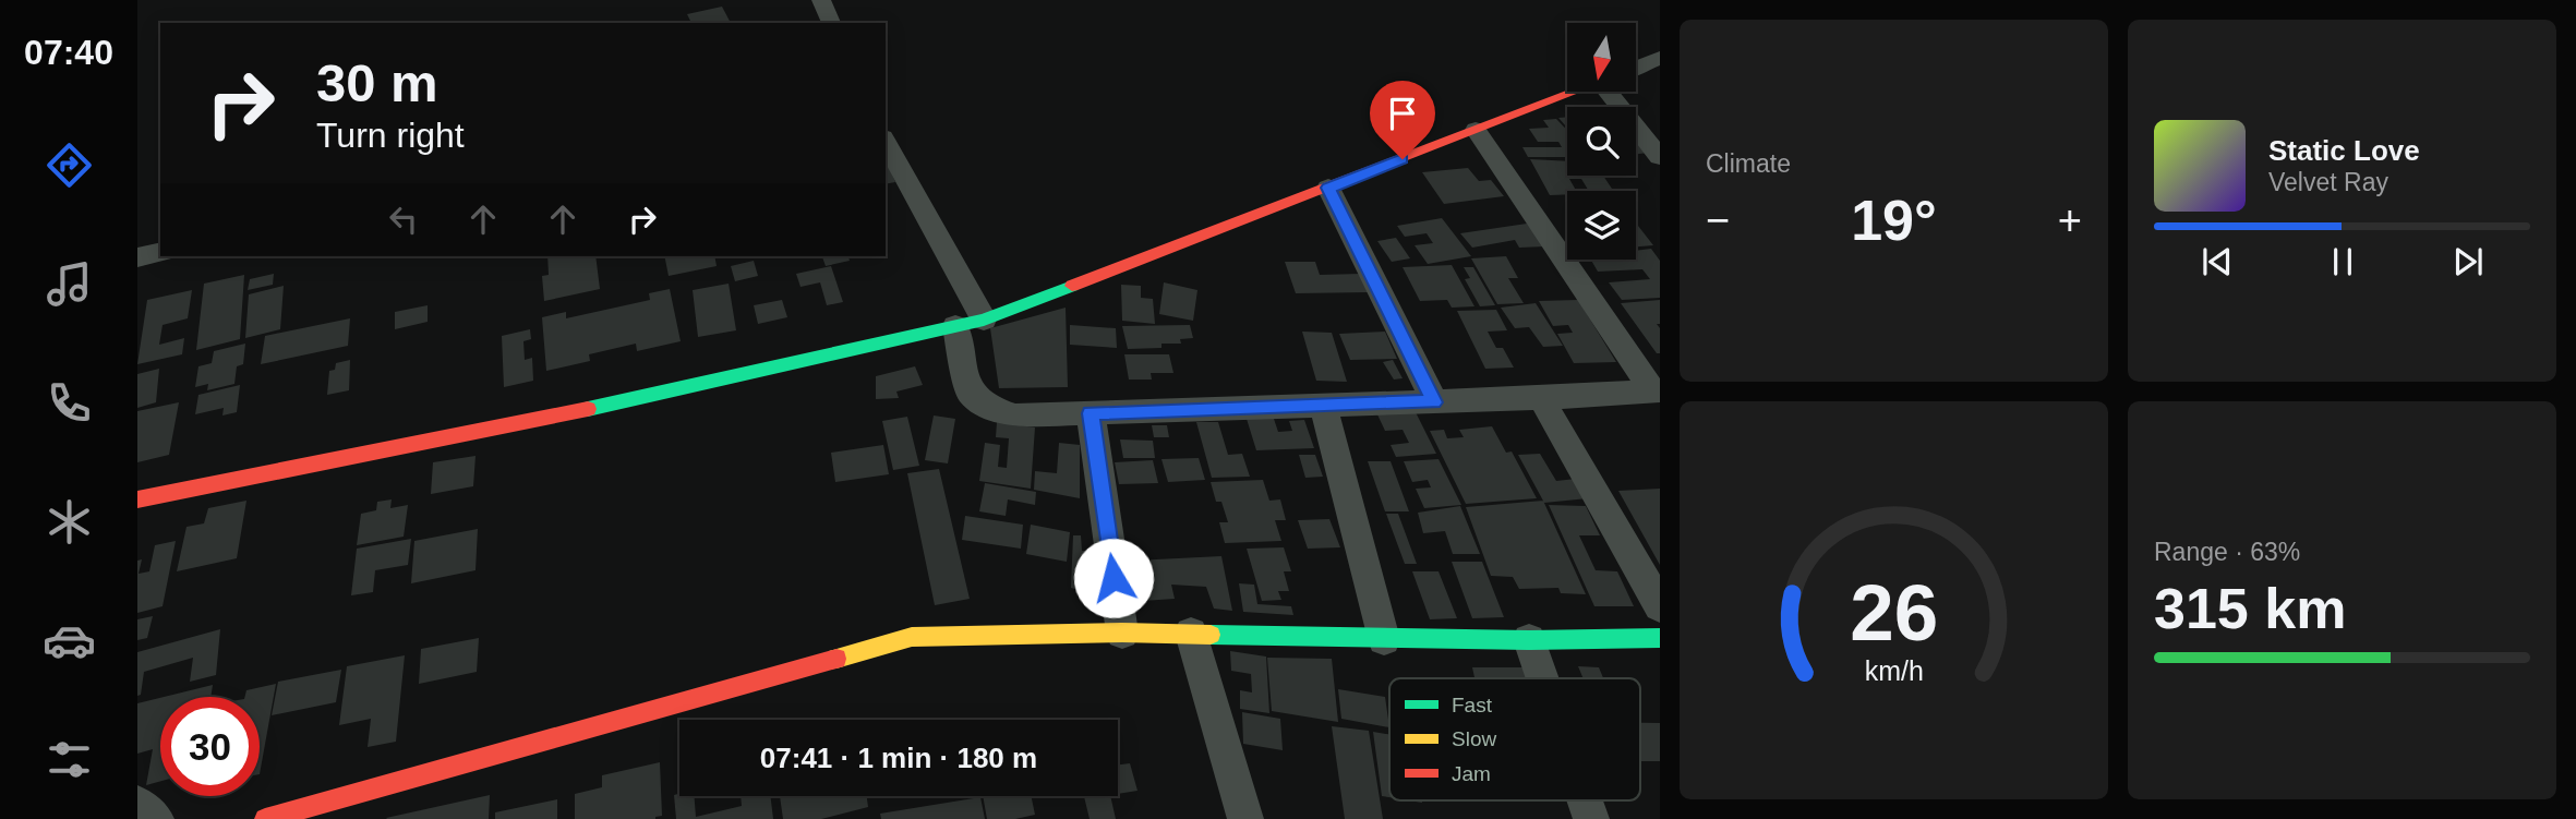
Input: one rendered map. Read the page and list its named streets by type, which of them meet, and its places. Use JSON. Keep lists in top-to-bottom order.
{
  "legend": ["Fast", "Slow", "Jam"],
  "north": "bottom",
  "page": {
    "tabs": "07:40",
    "tile": [
      "Climate",
      ["Range · 63%", "315 km"]
    ],
    "turn": ["30 m", "Turn right"],
    "song": ["Static Love", "Velvet Ray"],
    "heat": ["−", "19°", "+"],
    "limit": "30",
    "trip": "07:41 · 1 min · 180 m",
    "gauge": ["26", "km/h"]
  }
}
